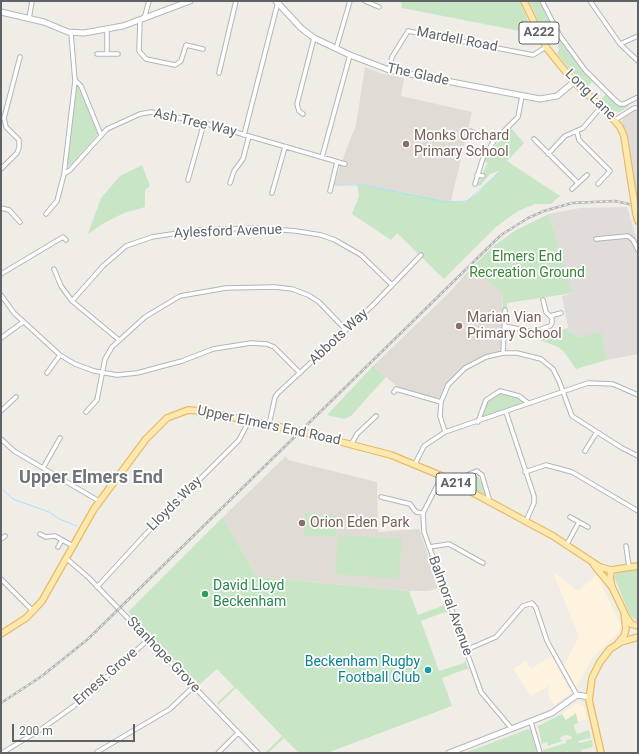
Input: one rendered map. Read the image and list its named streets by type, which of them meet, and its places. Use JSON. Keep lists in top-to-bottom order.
{
  "streets": {
    "main road": [
      "A222",
      "Long Lane",
      "Upper Elmers End Road",
      "A214"
    ],
    "street": [
      "Mardell Road",
      "The Glade",
      "Ash Tree Way",
      "Aylesford Avenue",
      "Abbots Way",
      "Lloyds Way",
      "Balmoral Avenue",
      "Stanhope Grove",
      "Ernest Grove"
    ]
  },
  "crossings": [
    ["Mardell Road", "The Glade"],
    ["Mardell Road", "Long Lane"],
    ["The Glade", "Long Lane"],
    ["Aylesford Avenue", "Abbots Way"],
    ["Abbots Way", "Upper Elmers End Road"],
    ["Upper Elmers End Road", "Lloyds Way"],
    ["Upper Elmers End Road", "Stanhope Grove"],
    ["Lloyds Way", "Stanhope Grove"],
    ["Stanhope Grove", "Ernest Grove"]
  ],
  "districts": ["Upper Elmers End"],
  "parks": ["Elmers End Recreation Ground"],
  "places": [
    "Monks Orchard Primary School",
    "Marian Vian Primary School",
    "Orion Eden Park",
    "David Lloyd Beckenham",
    "Beckenham Rugby Football Club"
  ],
  "scale_bar": "200 m"
}
